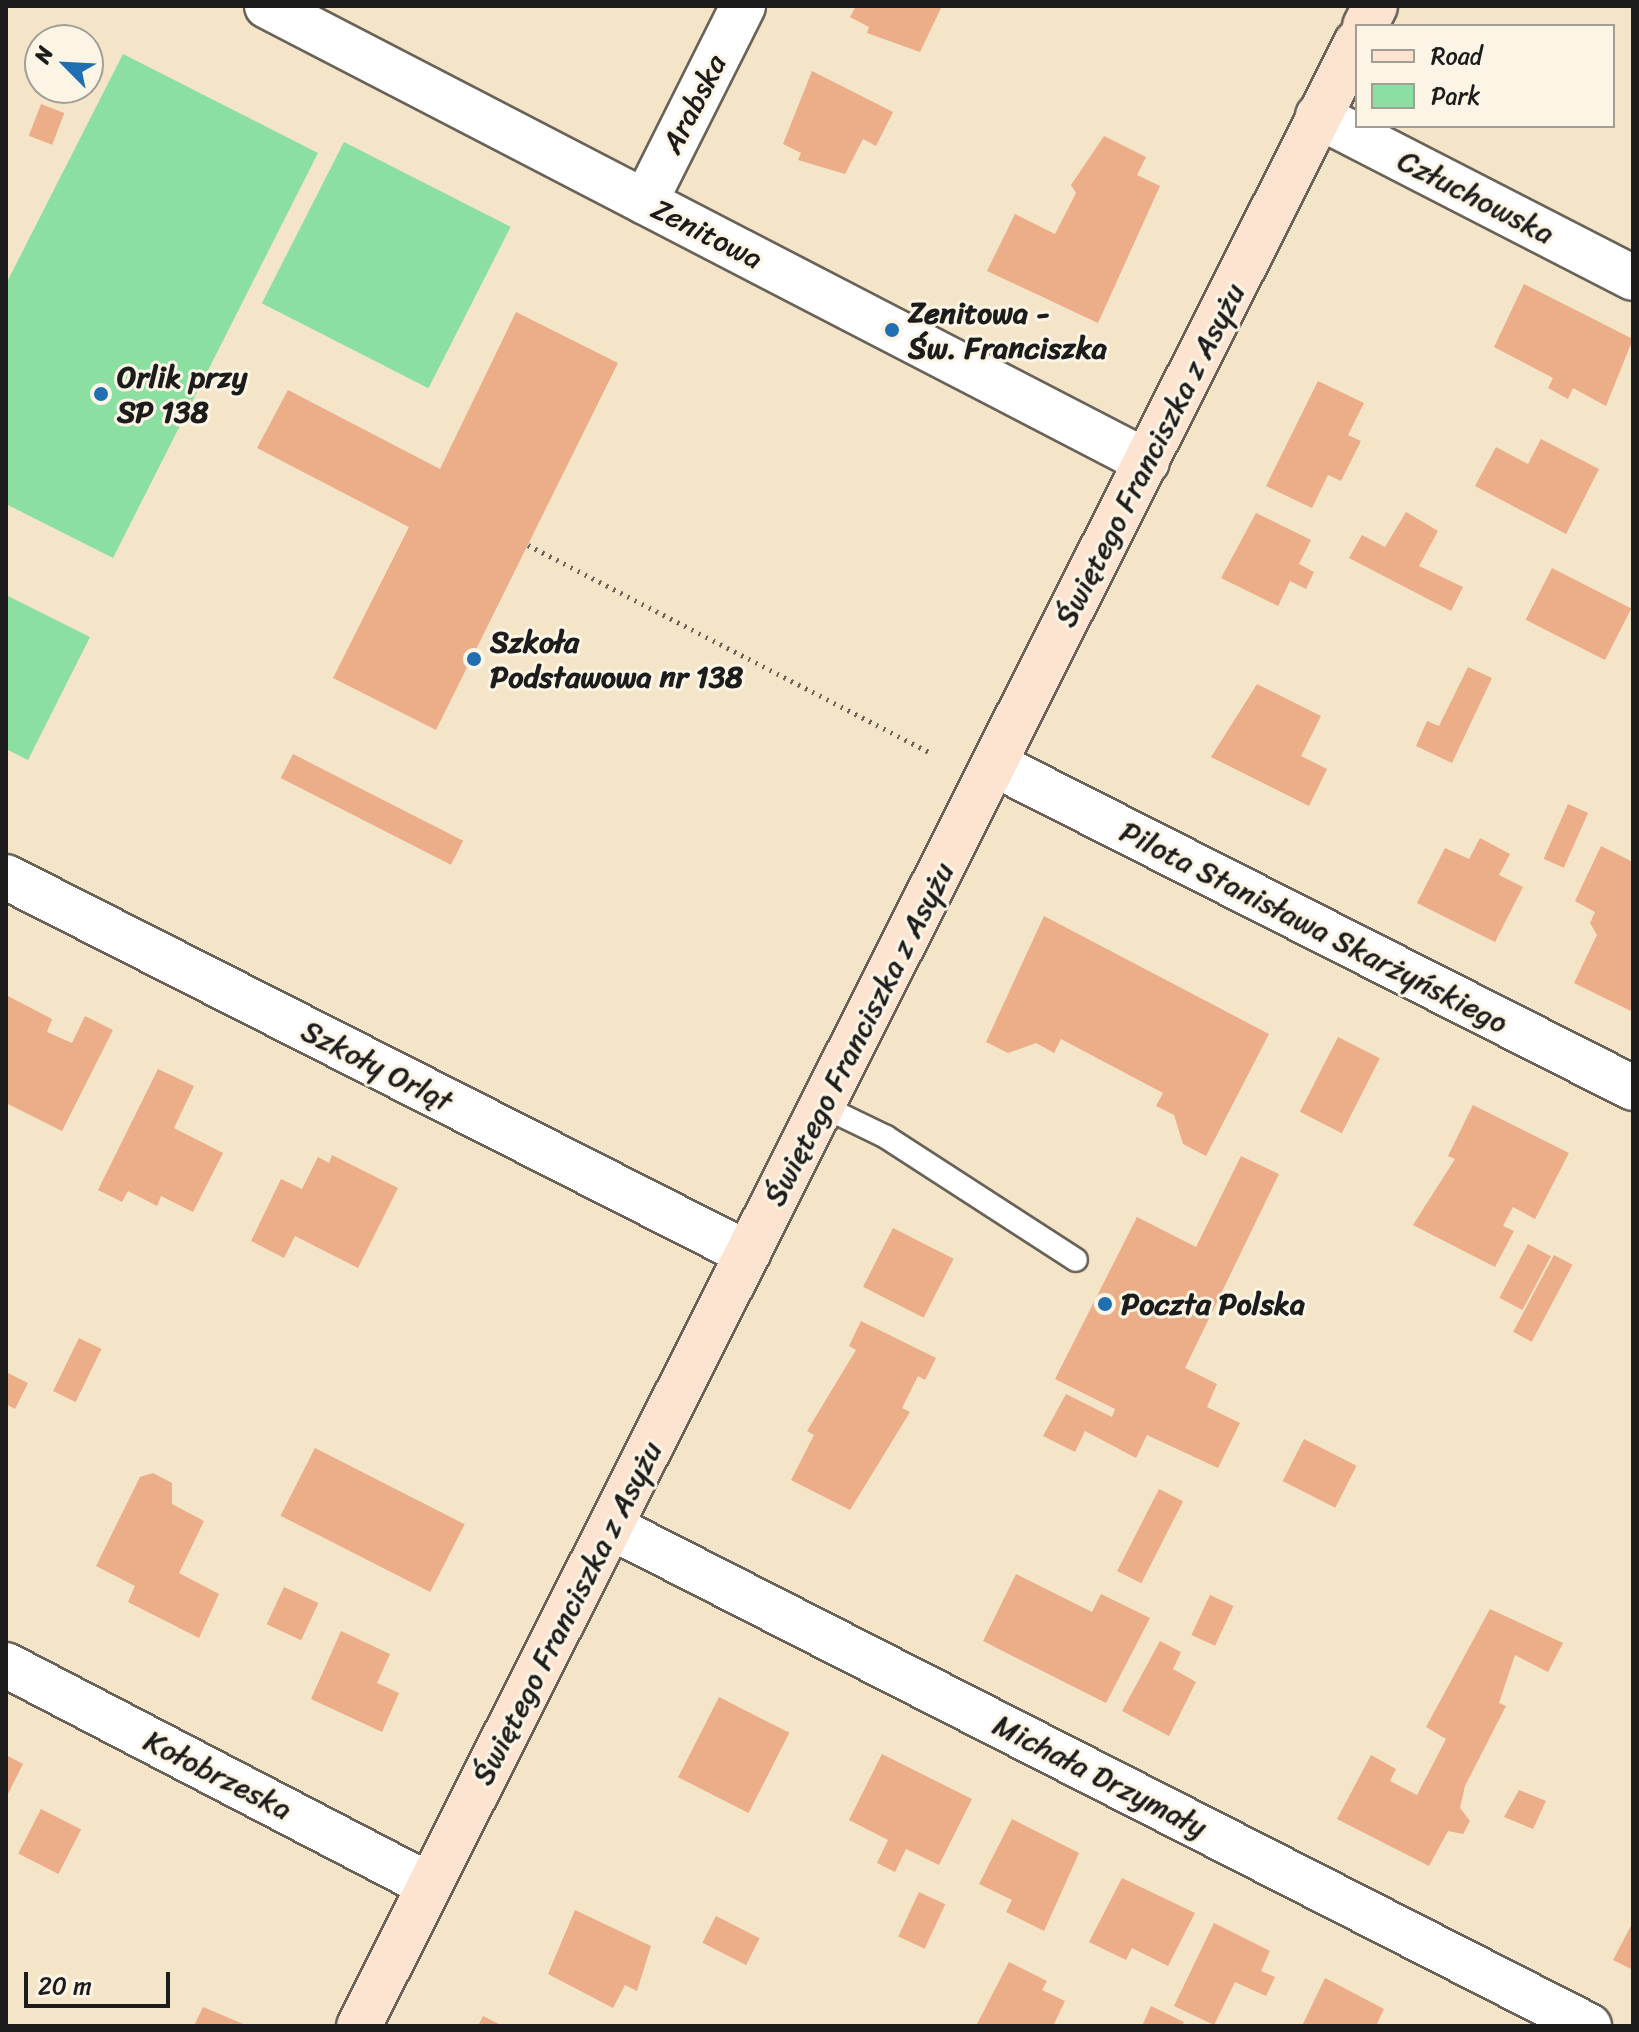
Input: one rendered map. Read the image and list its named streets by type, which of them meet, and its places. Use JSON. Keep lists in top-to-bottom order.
{
  "streets": {
    "street": [
      "Arabska",
      "Człuchowska",
      "Zenitowa",
      "Świętego Franciszka z Asyżu",
      "Pilota Stanisława Skarżyńskiego",
      "Szkoły Orląt",
      "Kołobrzeska",
      "Michała Drzymały"
    ]
  },
  "crossings": [
    ["Arabska", "Zenitowa"],
    ["Człuchowska", "Świętego Franciszka z Asyżu"],
    ["Zenitowa", "Świętego Franciszka z Asyżu"],
    ["Świętego Franciszka z Asyżu", "Pilota Stanisława Skarżyńskiego"],
    ["Świętego Franciszka z Asyżu", "Szkoły Orląt"],
    ["Świętego Franciszka z Asyżu", "Kołobrzeska"],
    ["Świętego Franciszka z Asyżu", "Michała Drzymały"]
  ],
  "places": [
    "Zenitowa - Św. Franciszka",
    "Orlik przy SP 138",
    "Szkoła Podstawowa nr 138",
    "Poczta Polska"
  ],
  "legend": ["Road", "Park"],
  "scale_bar": "20 m",
  "north": "top left"
}
